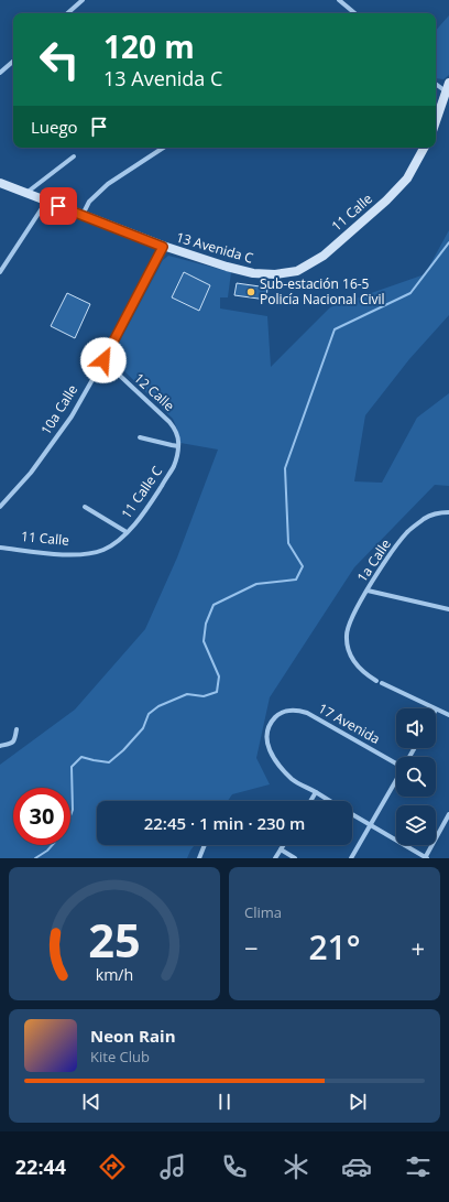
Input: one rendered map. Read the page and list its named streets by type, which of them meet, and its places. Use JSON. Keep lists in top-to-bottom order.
{
  "streets": {
    "street": [
      "11 Calle",
      "13 Avenida C",
      "12 Calle",
      "10a Calle",
      "11 Calle C",
      "1a Calle",
      "17 Avenida"
    ]
  },
  "crossings": [
    ["11 Calle", "13 Avenida C"],
    ["11 Calle", "11 Calle C"],
    ["13 Avenida C", "10a Calle"],
    ["12 Calle", "10a Calle"],
    ["12 Calle", "11 Calle C"]
  ],
  "places": ["Sub-estación 16-5 Policía Nacional Civil"],
  "page": {
    "turn": ["120 m", "13 Avenida C"],
    "then": "Luego",
    "limit": "30",
    "trip": "22:45 · 1 min · 230 m",
    "tile": "Clima",
    "heat": ["−", "21°", "+"],
    "song": ["Neon Rain", "Kite Club"],
    "tabs": "22:44",
    "gauge": ["25", "km/h"]
  }
}
